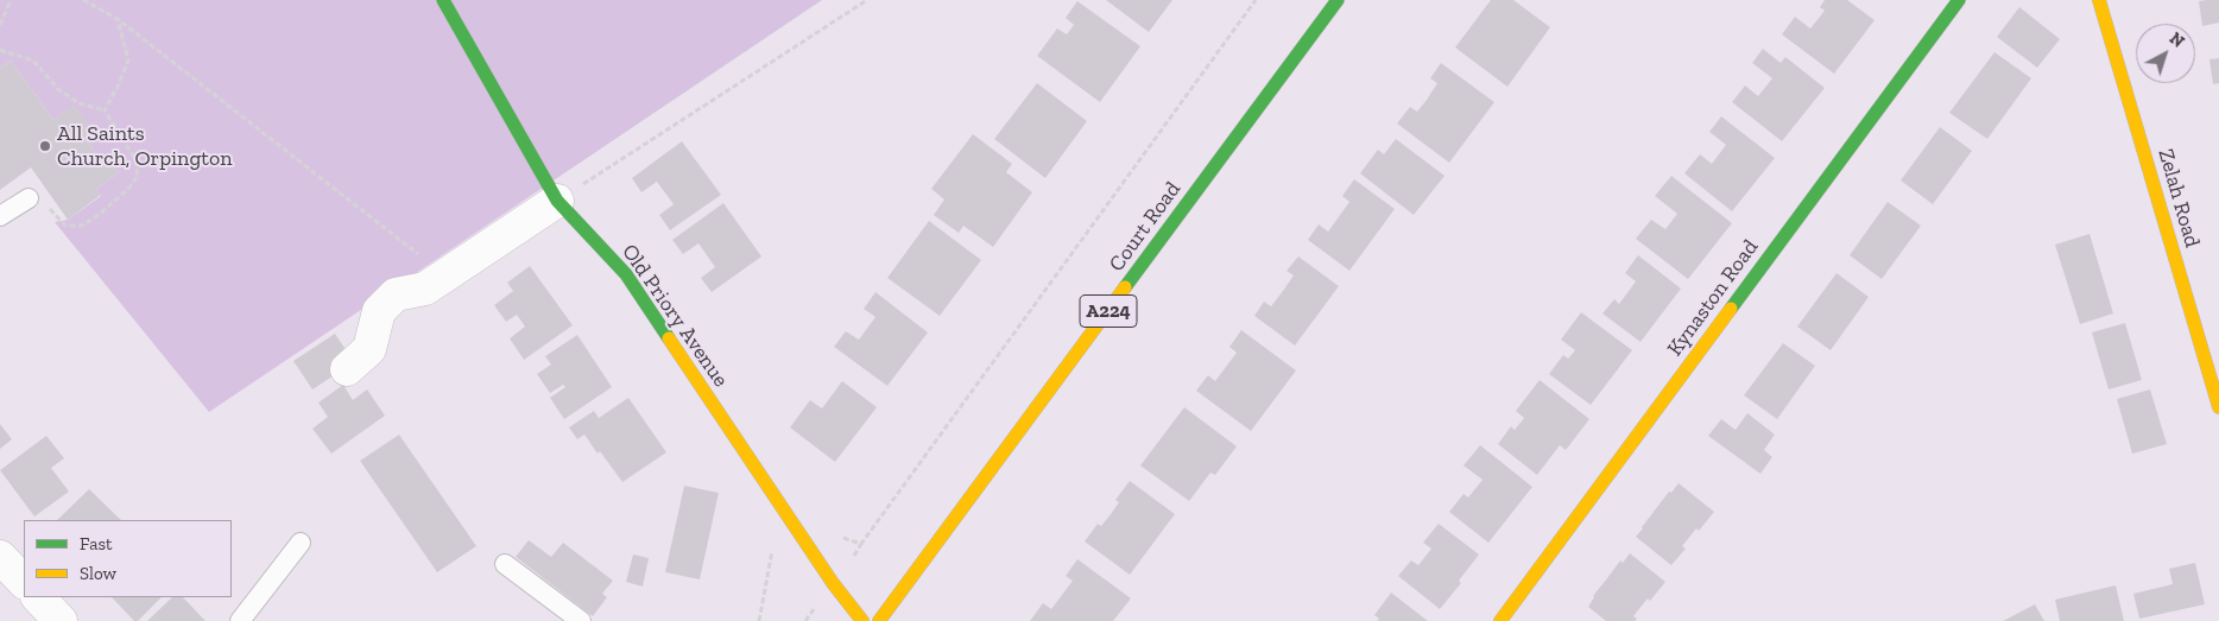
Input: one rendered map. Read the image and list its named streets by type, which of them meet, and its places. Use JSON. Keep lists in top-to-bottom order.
{
  "streets": {
    "street": [
      "Zelah Road",
      "Court Road",
      "Kynaston Road",
      "A224",
      "Old Priory Avenue"
    ]
  },
  "places": ["All Saints Church, Orpington"],
  "legend": ["Fast", "Slow"],
  "north": "top right"
}
